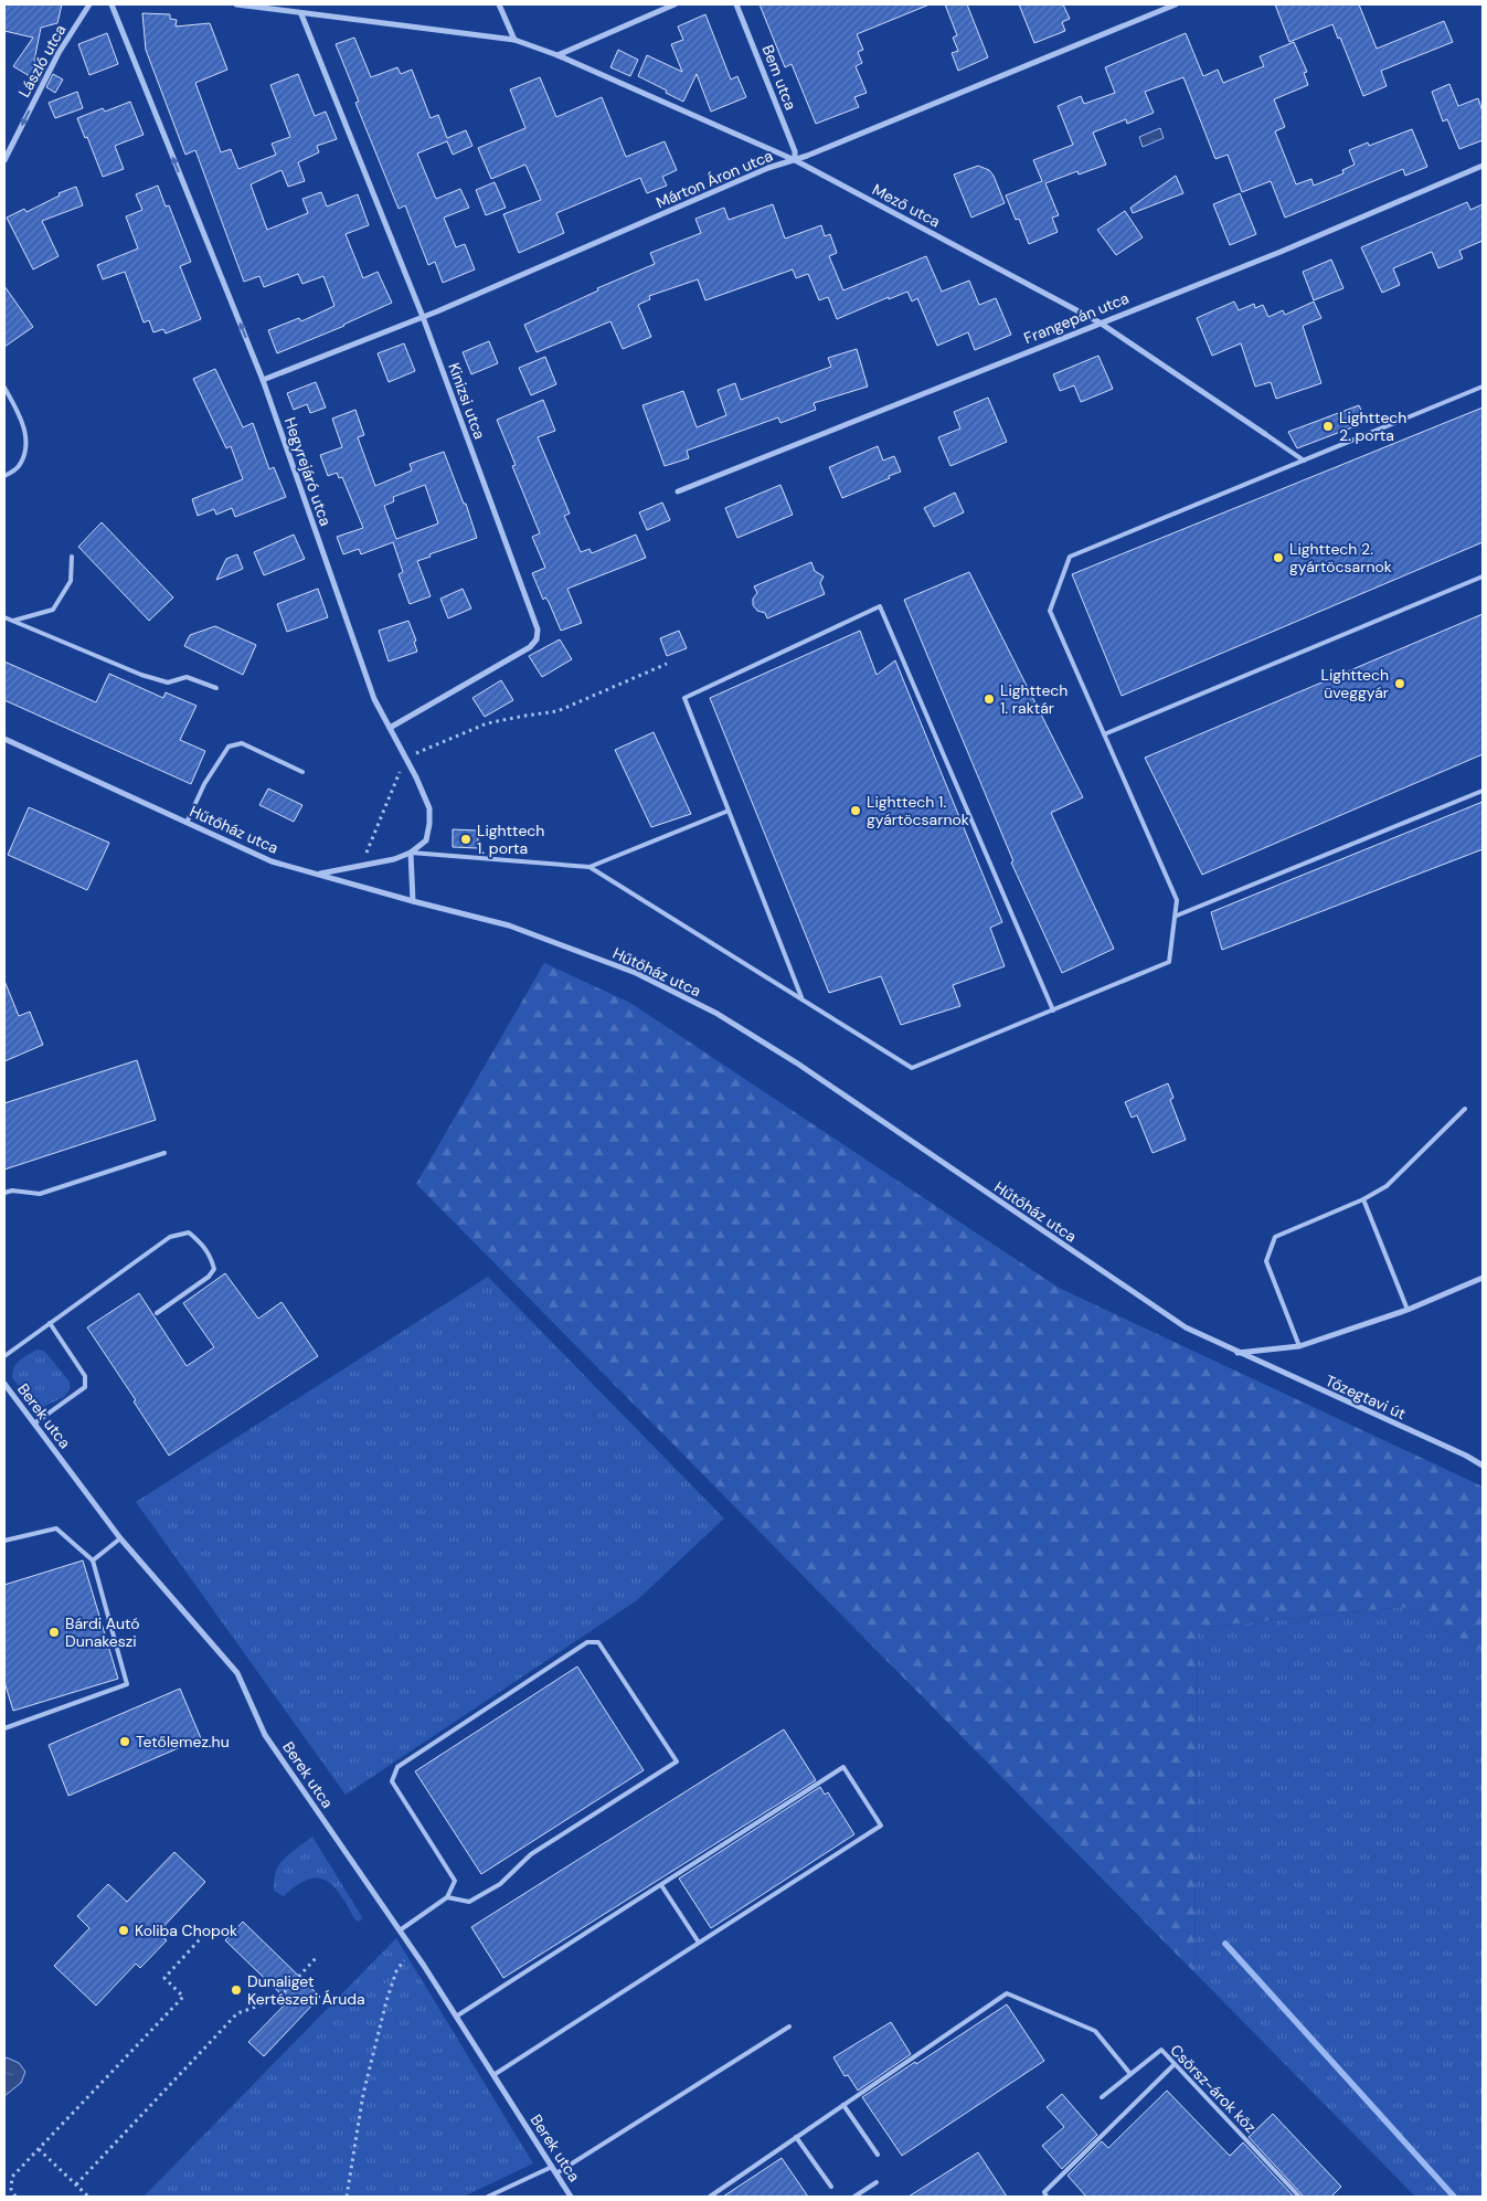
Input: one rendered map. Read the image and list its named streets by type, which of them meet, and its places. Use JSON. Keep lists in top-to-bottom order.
{
  "streets": {
    "street": [
      "László utca",
      "Bem utca",
      "Márton Áron utca",
      "Mező utca",
      "Frangepán utca",
      "Kinizsi utca",
      "Hegyrejáró utca",
      "Hűtőház utca",
      "Tőzegtavi út",
      "Berek utca"
    ],
    "lane": ["Csörsz-árok köz"]
  },
  "crossings": [
    ["Bem utca", "Márton Áron utca"],
    ["Bem utca", "Mező utca"],
    ["Márton Áron utca", "Mező utca"],
    ["Márton Áron utca", "Kinizsi utca"],
    ["Márton Áron utca", "Hegyrejáró utca"],
    ["Mező utca", "Frangepán utca"],
    ["Mező utca", "Kinizsi utca"],
    ["Kinizsi utca", "Hegyrejáró utca"],
    ["Hűtőház utca", "Tőzegtavi út"]
  ],
  "one_way": ["László utca", "Hegyrejáró utca"],
  "places": [
    "Lighttech 2. porta",
    "Lighttech 2. gyártöcsarnok",
    "Lighttech üveggyár",
    "Lighttech 1. raktár",
    "Lighttech 1. gyártöcsarnok",
    "Lighttech 1. porta",
    "Bárdi Autó Dunakeszi",
    "Tetőlemez.hu",
    "Koliba Chopok",
    "Dunaliget Kertészeti Áruda"
  ]
}
